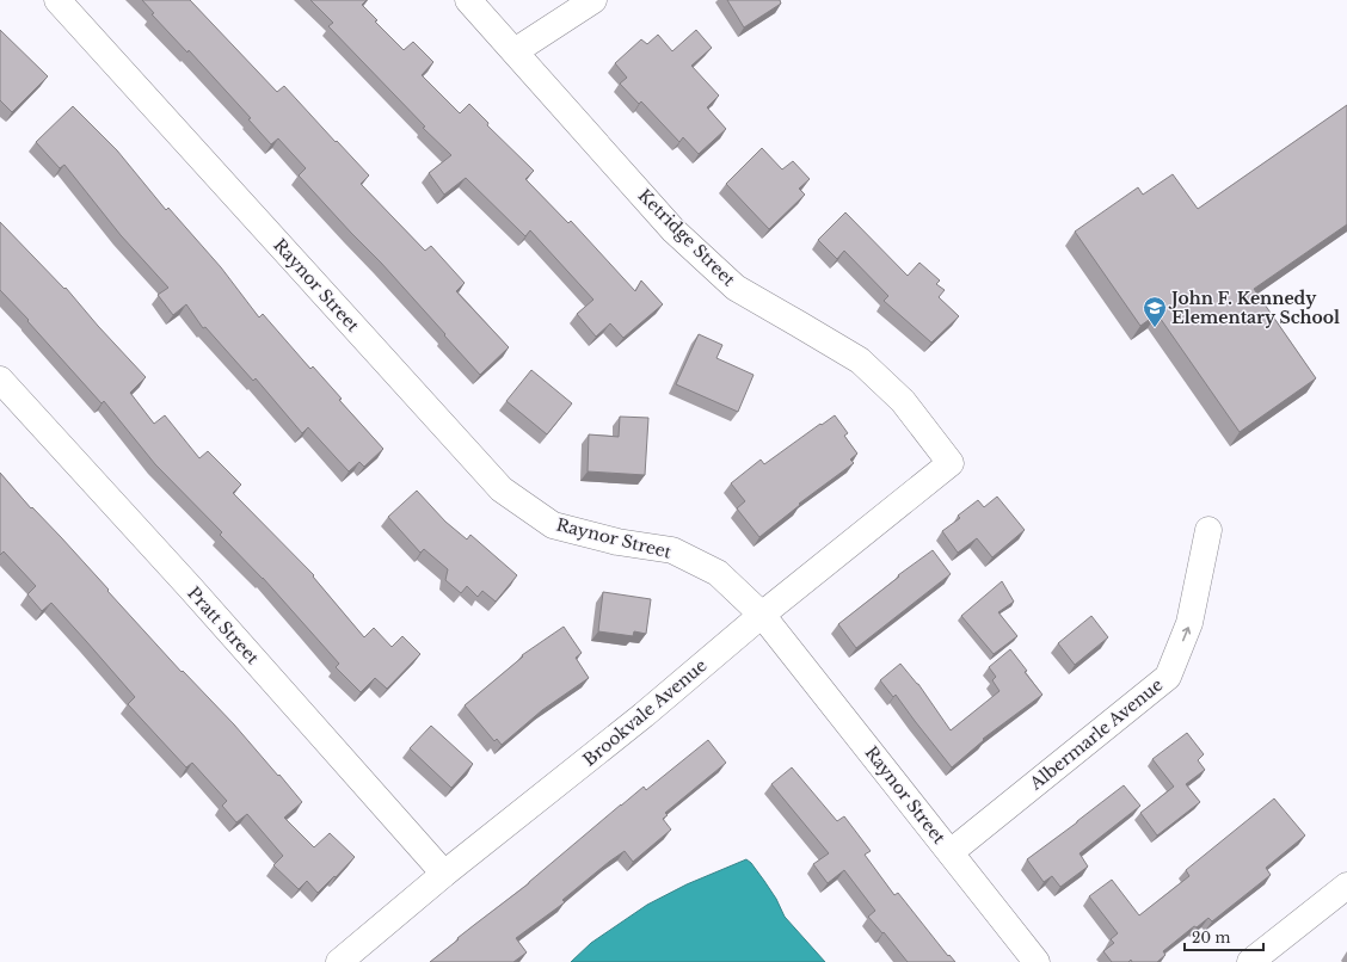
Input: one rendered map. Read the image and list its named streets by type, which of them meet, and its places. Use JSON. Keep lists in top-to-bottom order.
{
  "streets": {
    "street": [
      "Ketridge Street",
      "Raynor Street",
      "Pratt Street",
      "Brookvale Avenue",
      "Albermarle Avenue"
    ]
  },
  "crossings": [
    ["Ketridge Street", "Brookvale Avenue"],
    ["Raynor Street", "Brookvale Avenue"],
    ["Raynor Street", "Albermarle Avenue"],
    ["Pratt Street", "Brookvale Avenue"]
  ],
  "one_way": ["Albermarle Avenue"],
  "places": {
    "school or university": ["John F. Kennedy Elementary School"]
  },
  "scale_bar": "20 m"
}
